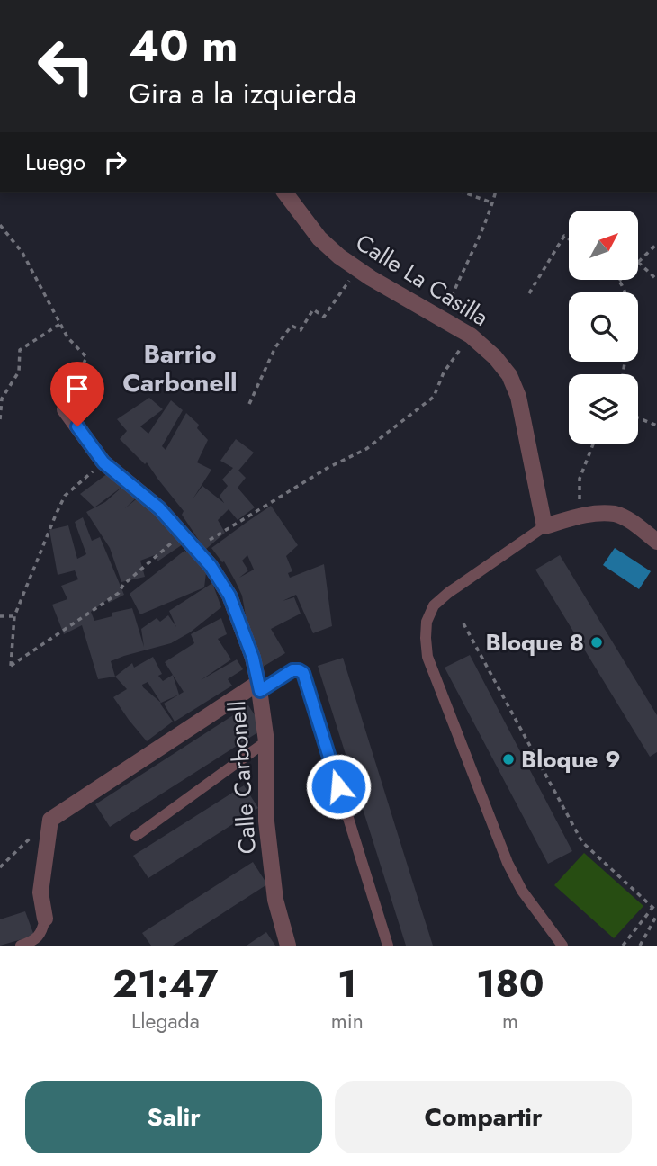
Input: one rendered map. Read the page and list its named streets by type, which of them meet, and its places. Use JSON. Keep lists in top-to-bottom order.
{
  "streets": {
    "street": ["Calle La Casilla", "Calle Carbonell"]
  },
  "districts": ["Barrio Carbonell"],
  "places": ["Bloque 8", "Bloque 9"],
  "north": "top right",
  "page": {
    "turn": ["40 m", "Gira a la izquierda"],
    "then": "Luego",
    "eta": [
      "21:47",
      "Llegada",
      "1",
      "min",
      "180",
      "m"
    ],
    "buttons": ["Salir", "Compartir"]
  }
}
